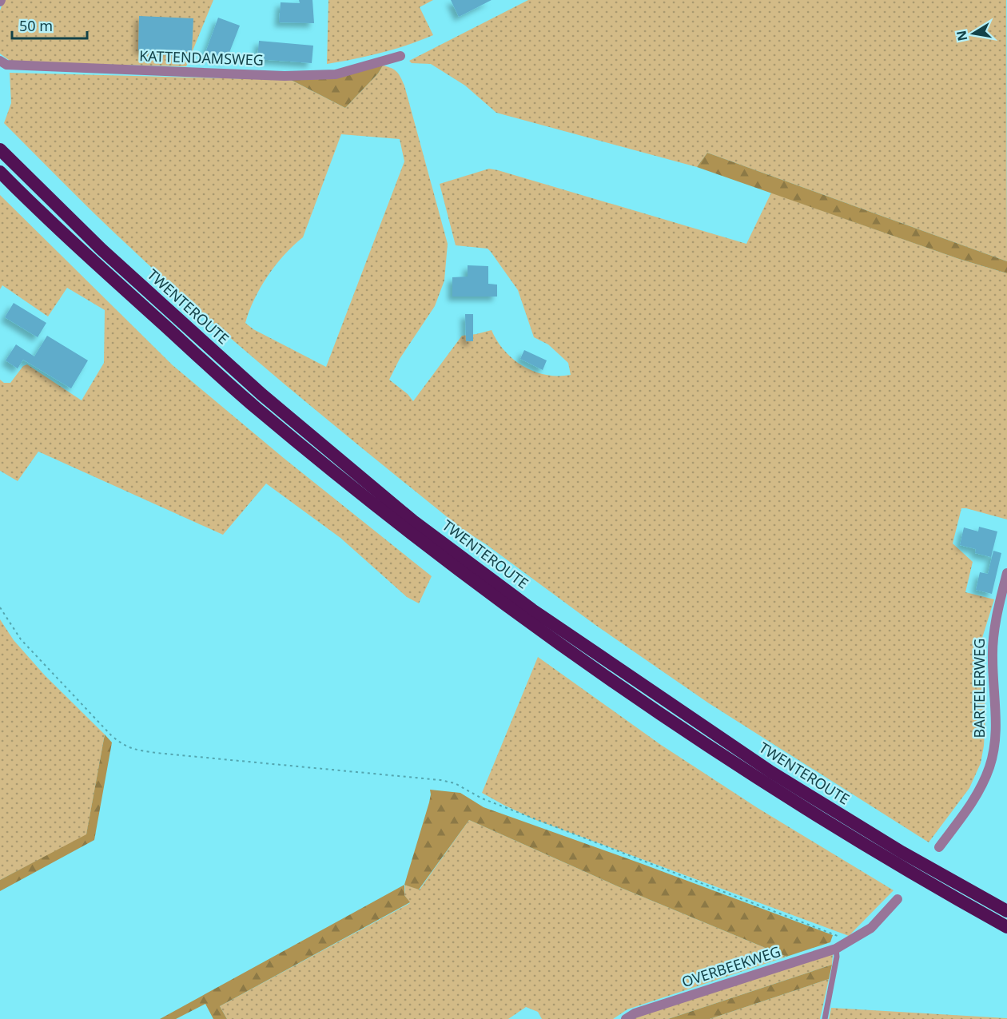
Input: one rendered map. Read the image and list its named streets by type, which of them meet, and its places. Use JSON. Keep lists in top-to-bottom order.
{
  "streets": {
    "highway": ["TWENTEROUTE"],
    "street": ["KATTENDAMSWEG", "BARTELERWEG", "OVERBEEKWEG"]
  },
  "scale_bar": "50 m",
  "north": "left"
}
